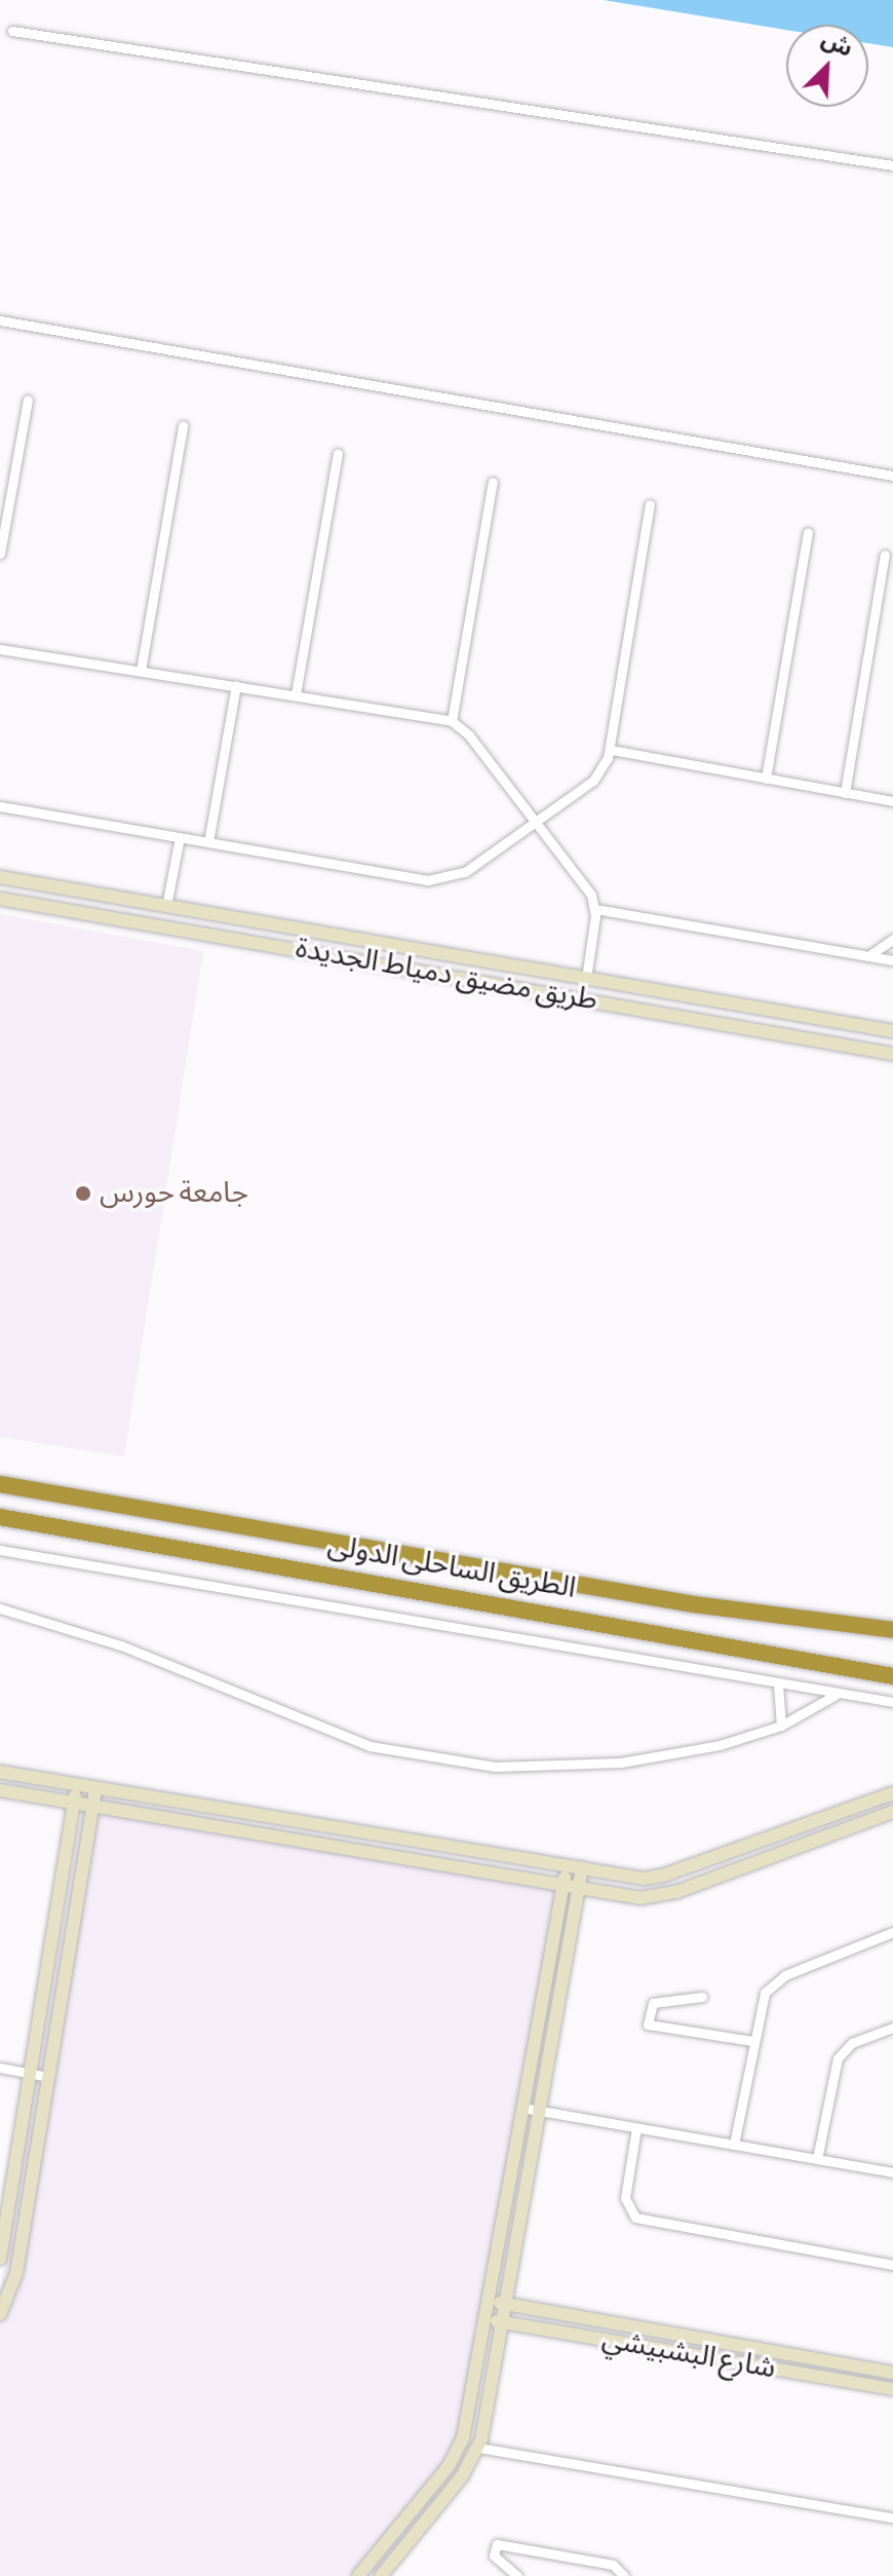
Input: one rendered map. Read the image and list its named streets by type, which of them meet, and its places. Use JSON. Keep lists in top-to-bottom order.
{
  "streets": {
    "highway": ["الطريق الساحلى الدولى"],
    "street": ["طريق مضيق دمياط الجديدة", "شارع البشبيشي"]
  },
  "places": ["جامعة حورس"],
  "north": "top right"
}
